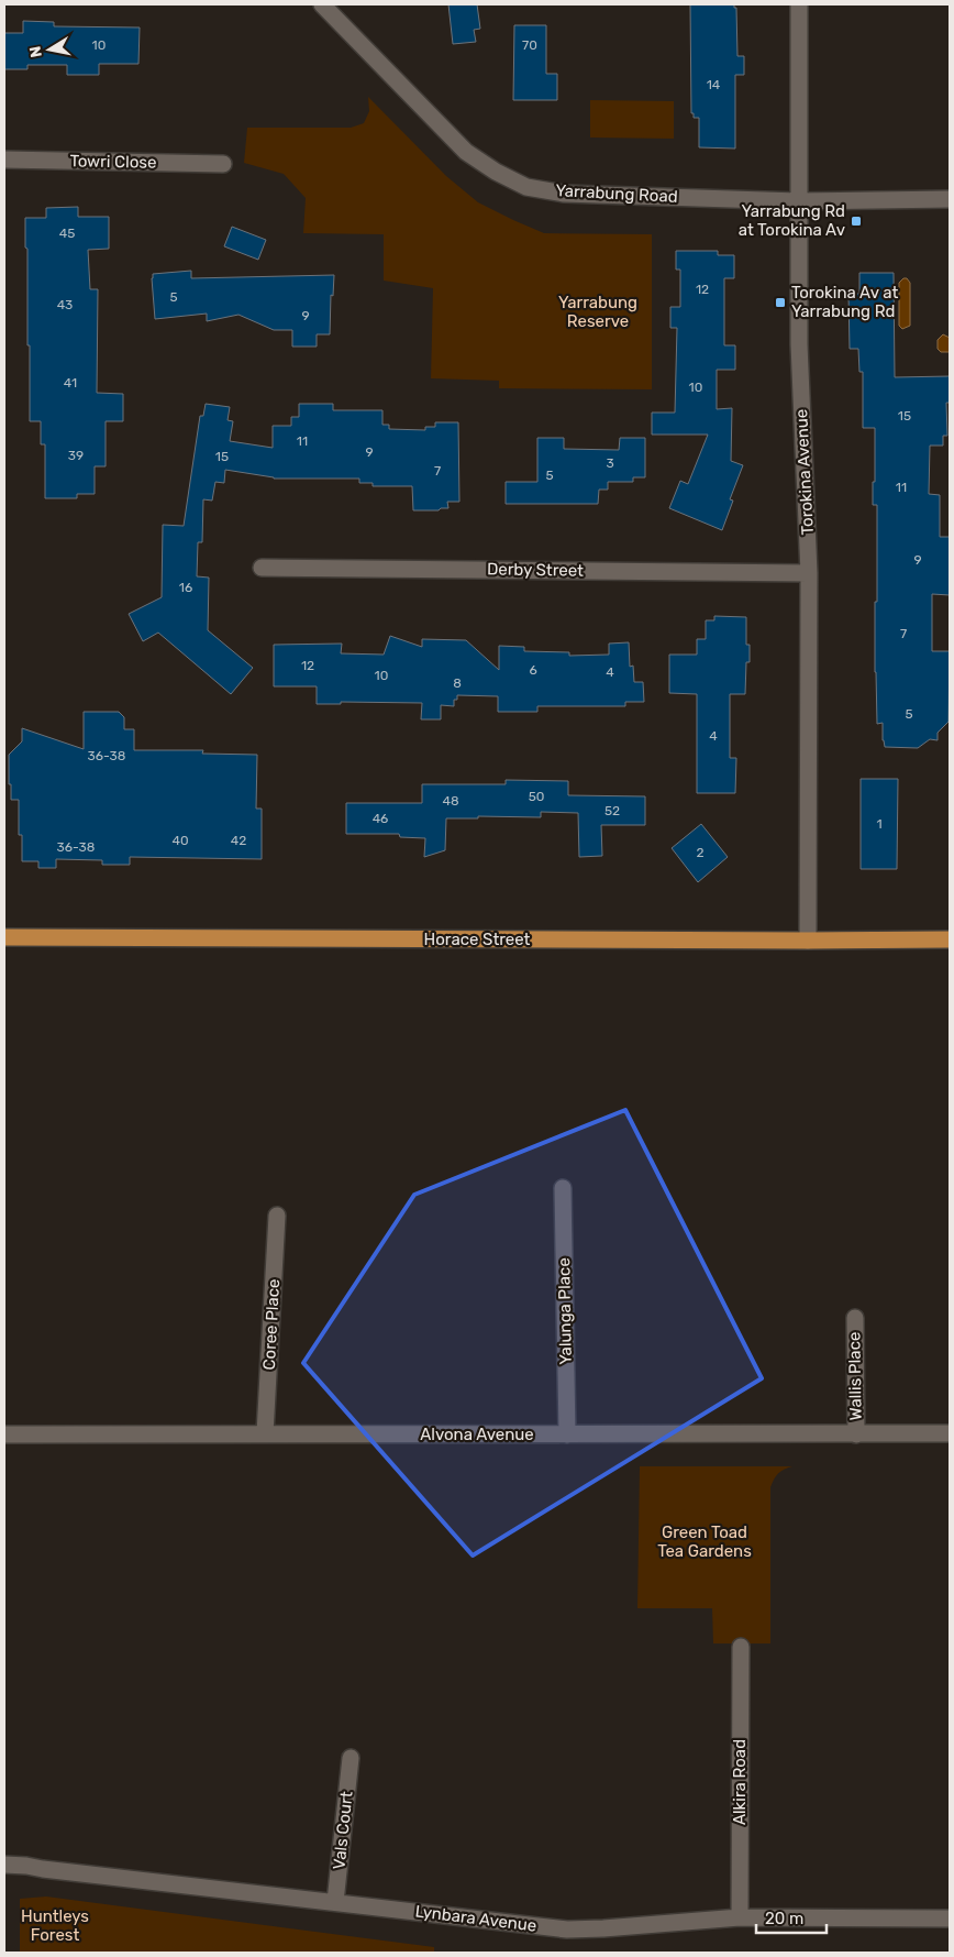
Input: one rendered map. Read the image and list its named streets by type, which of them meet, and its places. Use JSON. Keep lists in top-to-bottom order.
{
  "streets": {
    "main road": ["Horace Street"],
    "street": [
      "Towri Close",
      "Yarrabung Road",
      "Torokina Avenue",
      "Derby Street",
      "Yalunga Place",
      "Coree Place",
      "Wallis Place",
      "Alvona Avenue",
      "Alkira Road",
      "Vals Court",
      "Lynbara Avenue"
    ]
  },
  "crossings": [
    ["Yarrabung Road", "Torokina Avenue"],
    ["Torokina Avenue", "Derby Street"],
    ["Torokina Avenue", "Horace Street"],
    ["Yalunga Place", "Alvona Avenue"],
    ["Coree Place", "Alvona Avenue"],
    ["Wallis Place", "Alvona Avenue"],
    ["Alkira Road", "Lynbara Avenue"],
    ["Vals Court", "Lynbara Avenue"]
  ],
  "parks": ["Yarrabung Reserve", "Green Toad Tea Gardens", "Huntleys Forest"],
  "places": {
    "transit": ["Yarrabung Rd at Torokina Av", "Torokina Av at Yarrabung Rd"]
  },
  "house_numbers": [
    "10",
    "70",
    "14",
    "45",
    "12",
    "5",
    "43",
    "9",
    "41",
    "10",
    "15",
    "11",
    "9",
    "39",
    "15",
    "3",
    "7",
    "5",
    "11",
    "9",
    "16",
    "7",
    "12",
    "6",
    "4",
    "10",
    "8",
    "5",
    "4",
    "36-38",
    "50",
    "48",
    "52",
    "46",
    "1",
    "40",
    "42",
    "36-38",
    "2"
  ],
  "scale_bar": "20 m",
  "north": "left"
}
